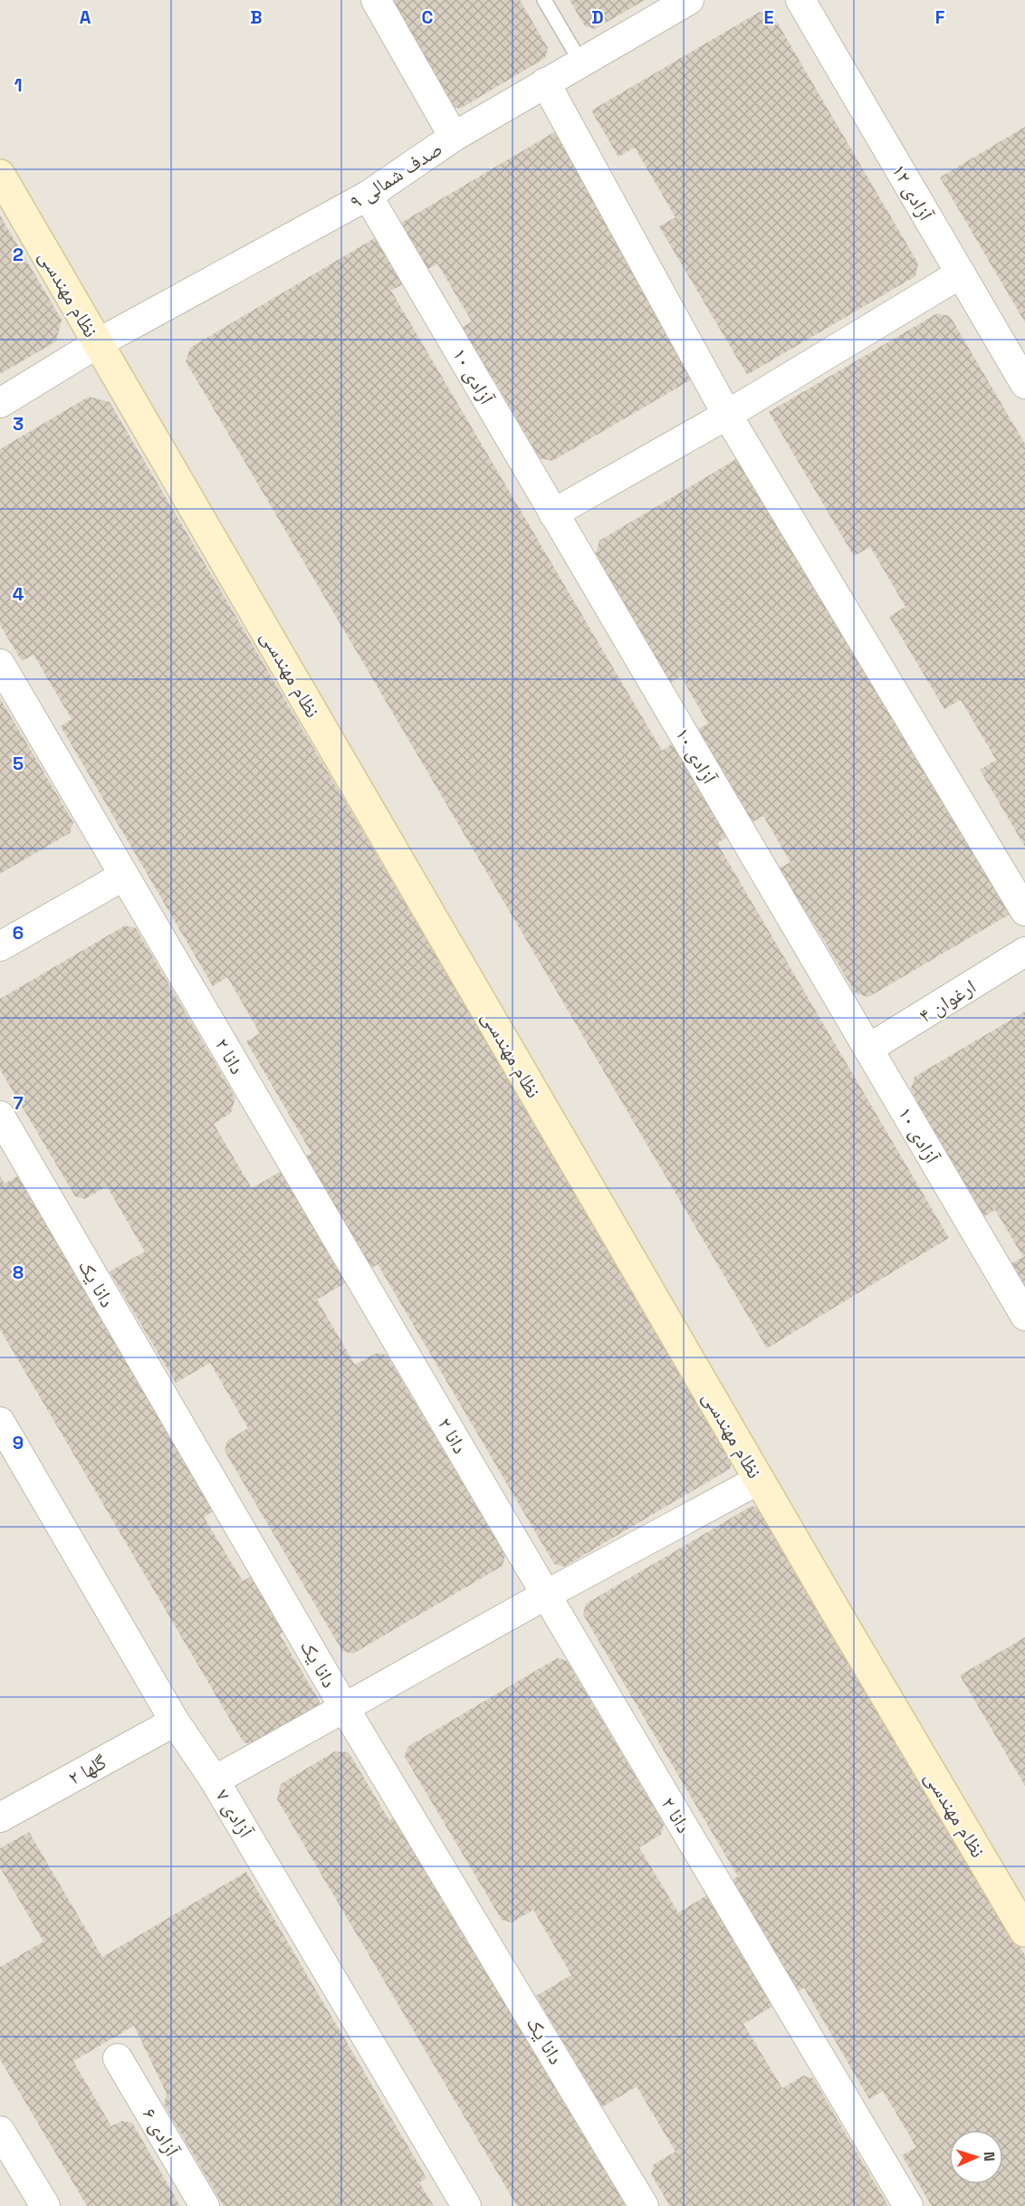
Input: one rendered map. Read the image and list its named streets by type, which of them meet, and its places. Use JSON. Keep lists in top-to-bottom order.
{
  "streets": {
    "street": [
      "صدف شمالی ۹",
      "آزادی ۱۲",
      "نظام مهندسی",
      "آزادی ۱۰",
      "ارغوان ۴",
      "دانا ۲",
      "دانا یک",
      "گلها ۲",
      "آزادی ۷",
      "آزادی ۶"
    ]
  },
  "crossings": [
    ["صدف شمالی ۹", "نظام مهندسی"],
    ["صدف شمالی ۹", "آزادی ۱۰"],
    ["آزادی ۱۰", "ارغوان ۴"],
    ["گلها ۲", "آزادی ۷"]
  ],
  "north": "right",
  "grid": {
    "columns": [
      "A",
      "B",
      "C",
      "D",
      "E",
      "F"
    ],
    "rows": [
      "1",
      "2",
      "3",
      "4",
      "5",
      "6",
      "7",
      "8",
      "9"
    ]
  }
}
